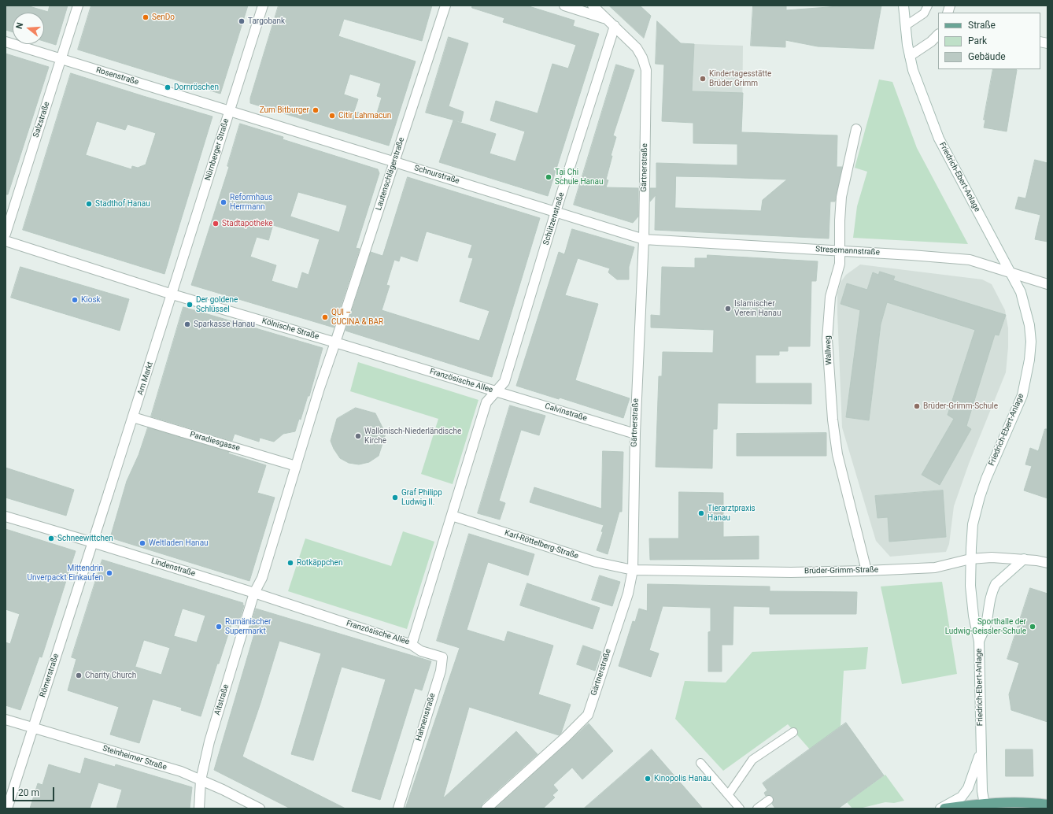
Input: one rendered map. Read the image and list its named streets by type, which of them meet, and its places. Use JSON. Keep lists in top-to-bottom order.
{
  "streets": {
    "street": [
      "Rosenstraße",
      "Salzstraße",
      "Nürnberger Straße",
      "Gärtnerstraße",
      "Lautenschlägerstraße",
      "Schnurstraße",
      "Friedrich-Ebert-Anlage",
      "Schützenstraße",
      "Stresemannstraße",
      "Kölnische Straße",
      "Wallweg",
      "Am Markt",
      "Französische Allee",
      "Calvinstraße",
      "Paradiesgasse",
      "Karl-Röttelberg-Straße",
      "Lindenstraße",
      "Brüder-Grimm-Straße",
      "Römerstraße",
      "Altstraße",
      "Hahnenstraße",
      "Steinheimer Straße"
    ]
  },
  "crossings": [
    ["Rosenstraße", "Salzstraße"],
    ["Rosenstraße", "Nürnberger Straße"],
    ["Rosenstraße", "Schnurstraße"],
    ["Nürnberger Straße", "Schnurstraße"],
    ["Nürnberger Straße", "Kölnische Straße"],
    ["Nürnberger Straße", "Am Markt"],
    ["Gärtnerstraße", "Schnurstraße"],
    ["Gärtnerstraße", "Schützenstraße"],
    ["Gärtnerstraße", "Stresemannstraße"],
    ["Gärtnerstraße", "Calvinstraße"],
    ["Gärtnerstraße", "Karl-Röttelberg-Straße"],
    ["Gärtnerstraße", "Brüder-Grimm-Straße"],
    ["Lautenschlägerstraße", "Schnurstraße"],
    ["Lautenschlägerstraße", "Kölnische Straße"],
    ["Lautenschlägerstraße", "Französische Allee"],
    ["Schnurstraße", "Schützenstraße"],
    ["Schnurstraße", "Stresemannstraße"],
    ["Friedrich-Ebert-Anlage", "Stresemannstraße"],
    ["Friedrich-Ebert-Anlage", "Brüder-Grimm-Straße"],
    ["Schützenstraße", "Französische Allee"],
    ["Schützenstraße", "Calvinstraße"],
    ["Stresemannstraße", "Wallweg"],
    ["Kölnische Straße", "Am Markt"],
    ["Kölnische Straße", "Französische Allee"],
    ["Wallweg", "Brüder-Grimm-Straße"],
    ["Am Markt", "Paradiesgasse"],
    ["Am Markt", "Lindenstraße"],
    ["Am Markt", "Römerstraße"],
    ["Französische Allee", "Calvinstraße"],
    ["Französische Allee", "Karl-Röttelberg-Straße"],
    ["Französische Allee", "Lindenstraße"],
    ["Französische Allee", "Altstraße"],
    ["Französische Allee", "Hahnenstraße"],
    ["Karl-Röttelberg-Straße", "Brüder-Grimm-Straße"],
    ["Lindenstraße", "Römerstraße"],
    ["Lindenstraße", "Altstraße"],
    ["Römerstraße", "Steinheimer Straße"],
    ["Altstraße", "Steinheimer Straße"]
  ],
  "places": [
    "SenDo",
    "Targobank",
    "Kindertagesstätte Brüder Grimm",
    "Dornröschen",
    "Zum Bitburger",
    "Citir Lahmacun",
    "Tai Chi Schule Hanau",
    "Reformhaus Herrmann",
    "Stadthof Hanau",
    "Stadtapotheke",
    "Kiosk",
    "Der goldene Schlüssel",
    "Islamischer Verein Hanau",
    "QUI – CUCINA & BAR",
    "Sparkasse Hanau",
    "Brüder-Grimm-Schule",
    "Wallonisch-Niederländische Kirche",
    "Graf Philipp Ludwig II.",
    "Tierarztpraxis Hanau",
    "Schneewittchen",
    "Weltladen Hanau",
    "Rotkäppchen",
    "Mittendrin Unverpackt Einkaufen",
    "Rumänischer Supermarkt",
    "Sporthalle der Ludwig-Geissler-Schule",
    "Charity Church",
    "Kinopolis Hanau"
  ],
  "legend": ["Straße", "Park", "Gebäude"],
  "scale_bar": "20 m",
  "north": "left"
}
